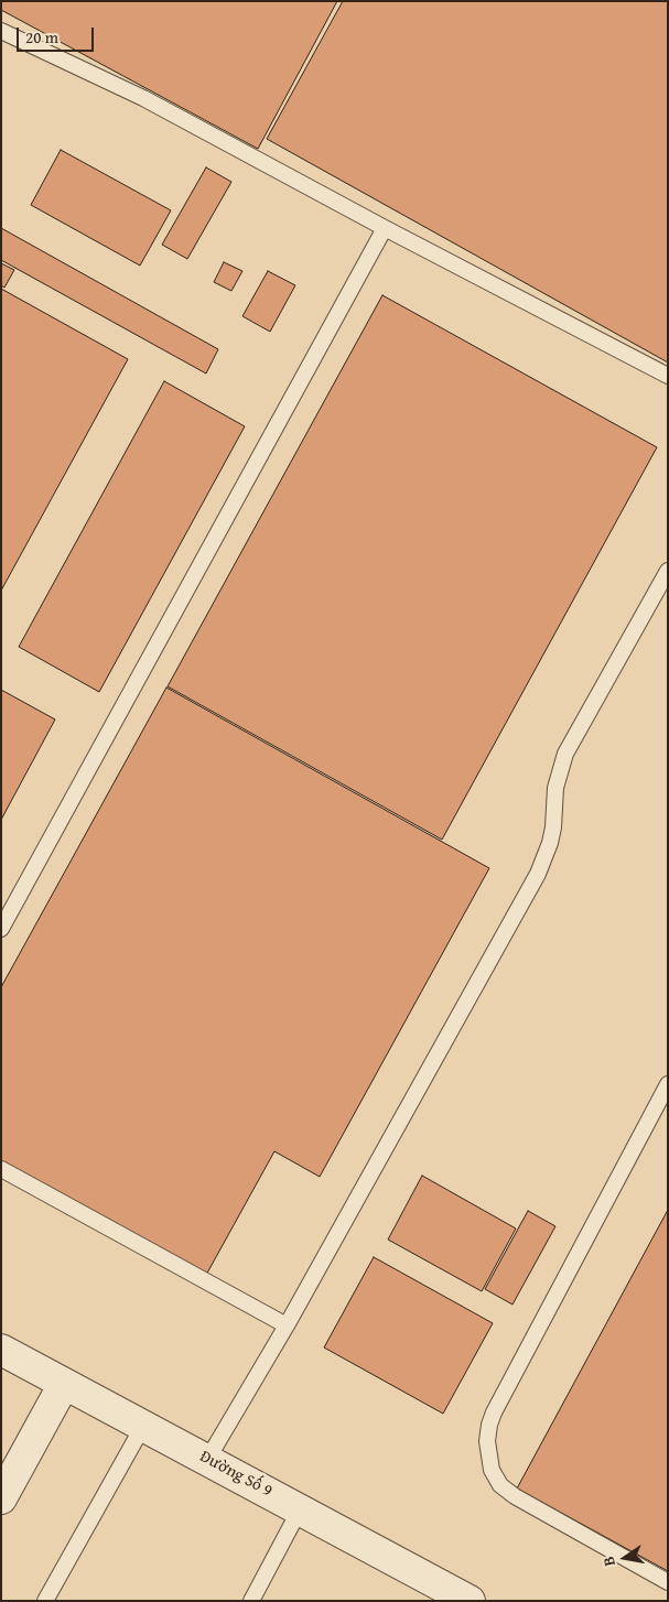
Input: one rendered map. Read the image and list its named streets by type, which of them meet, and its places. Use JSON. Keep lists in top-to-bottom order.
{
  "streets": {
    "street": ["Đường Số 9"]
  },
  "scale_bar": "20 m",
  "north": "left"
}
